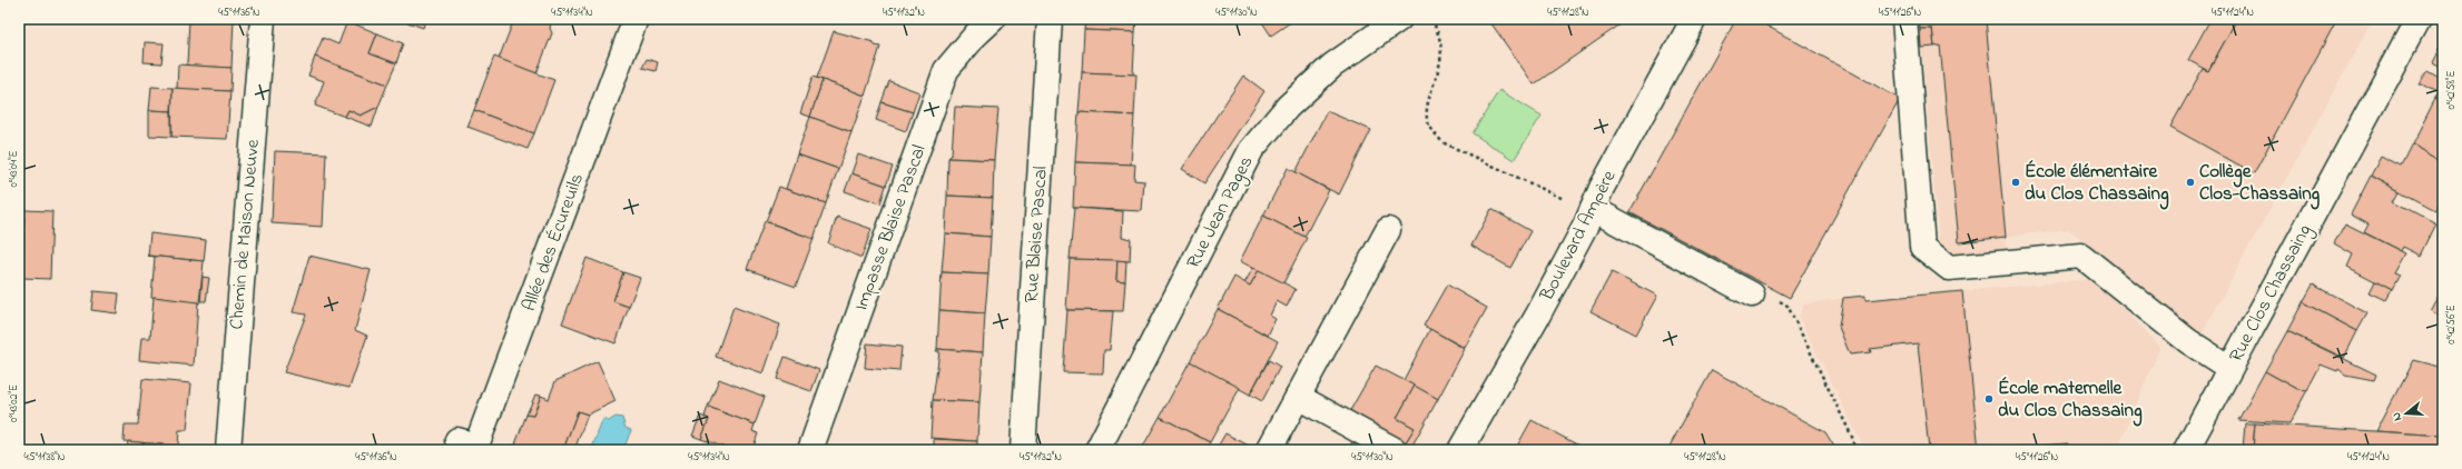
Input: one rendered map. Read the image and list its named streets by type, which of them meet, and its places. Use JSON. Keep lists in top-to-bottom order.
{
  "streets": {
    "street": [
      "Rue Jean Pages",
      "Impasse Blaise Pascal",
      "Chemin de Maison Neuve",
      "Rue Blaise Pascal",
      "Boulevard Ampère",
      "Allée des Écureuils",
      "Rue Clos Chassaing"
    ]
  },
  "places": ["École élémentaire du Clos Chassaing", "Collège Clos-Chassaing", "École maternelle du Clos Chassaing"],
  "north": "left",
  "coordinates": [
    "45°11'36\"N",
    "45°11'34\"N",
    "45°11'32\"N",
    "45°11'30\"N",
    "45°11'28\"N",
    "45°11'26\"N",
    "45°11'24\"N",
    "0°42'58\"E",
    "0°43'04\"E",
    "0°42'56\"E",
    "0°43'02\"E",
    "45°11'38\"N"
  ]
}
